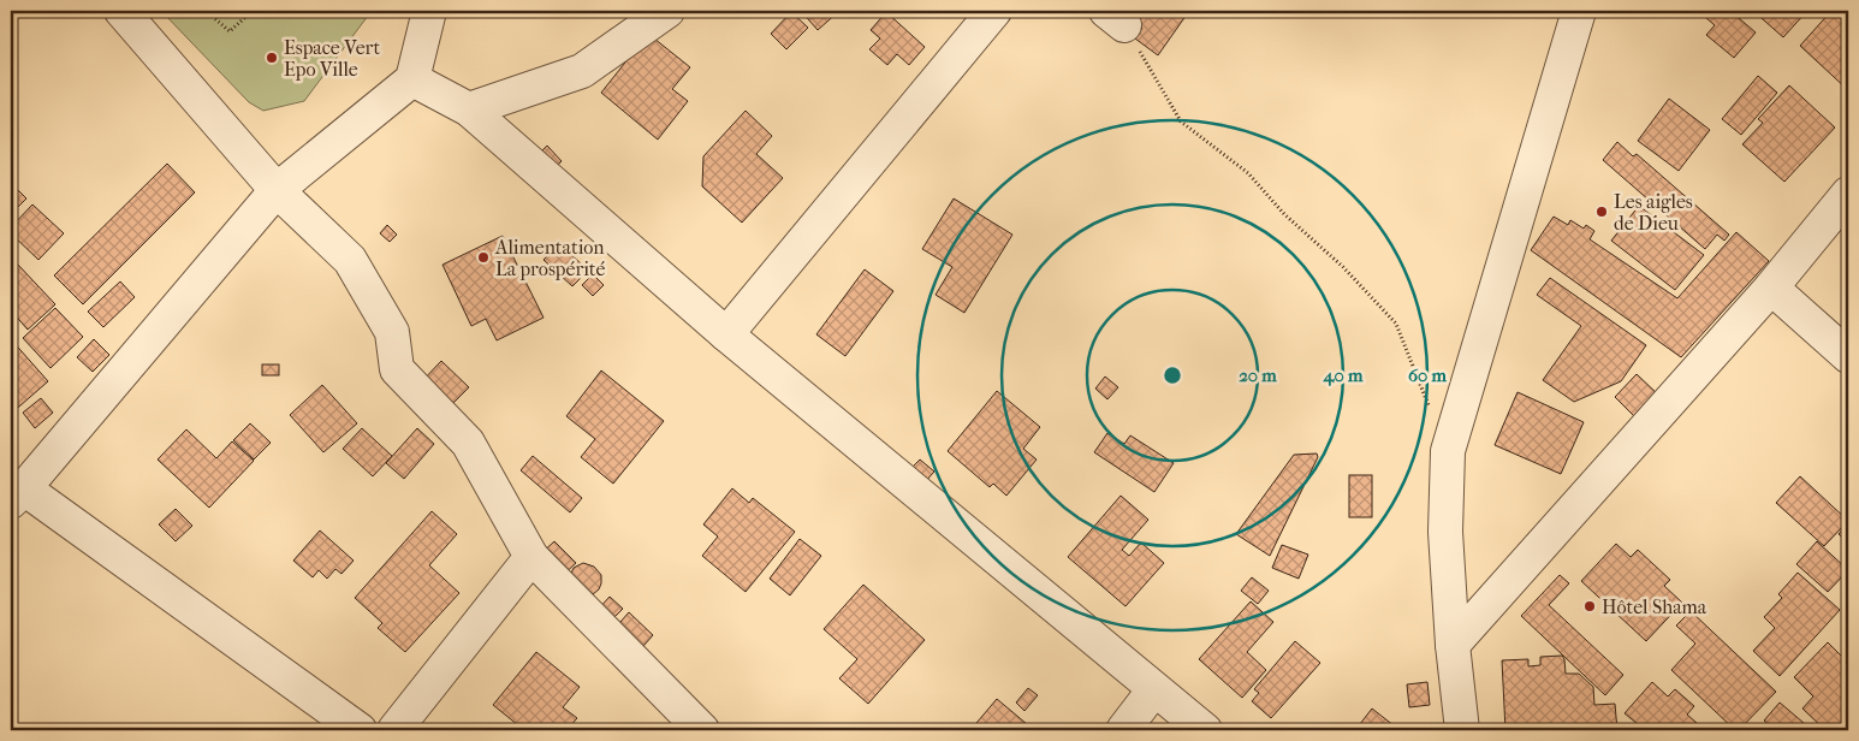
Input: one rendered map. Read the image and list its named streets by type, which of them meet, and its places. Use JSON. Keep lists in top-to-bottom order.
{
  "places": [
    "Espace Vert Epo Ville",
    "Les aigles de Dieu",
    "Alimentation La prospérité",
    "Hôtel Shama"
  ],
  "rings": ["20 m", "40 m", "60 m"]
}
